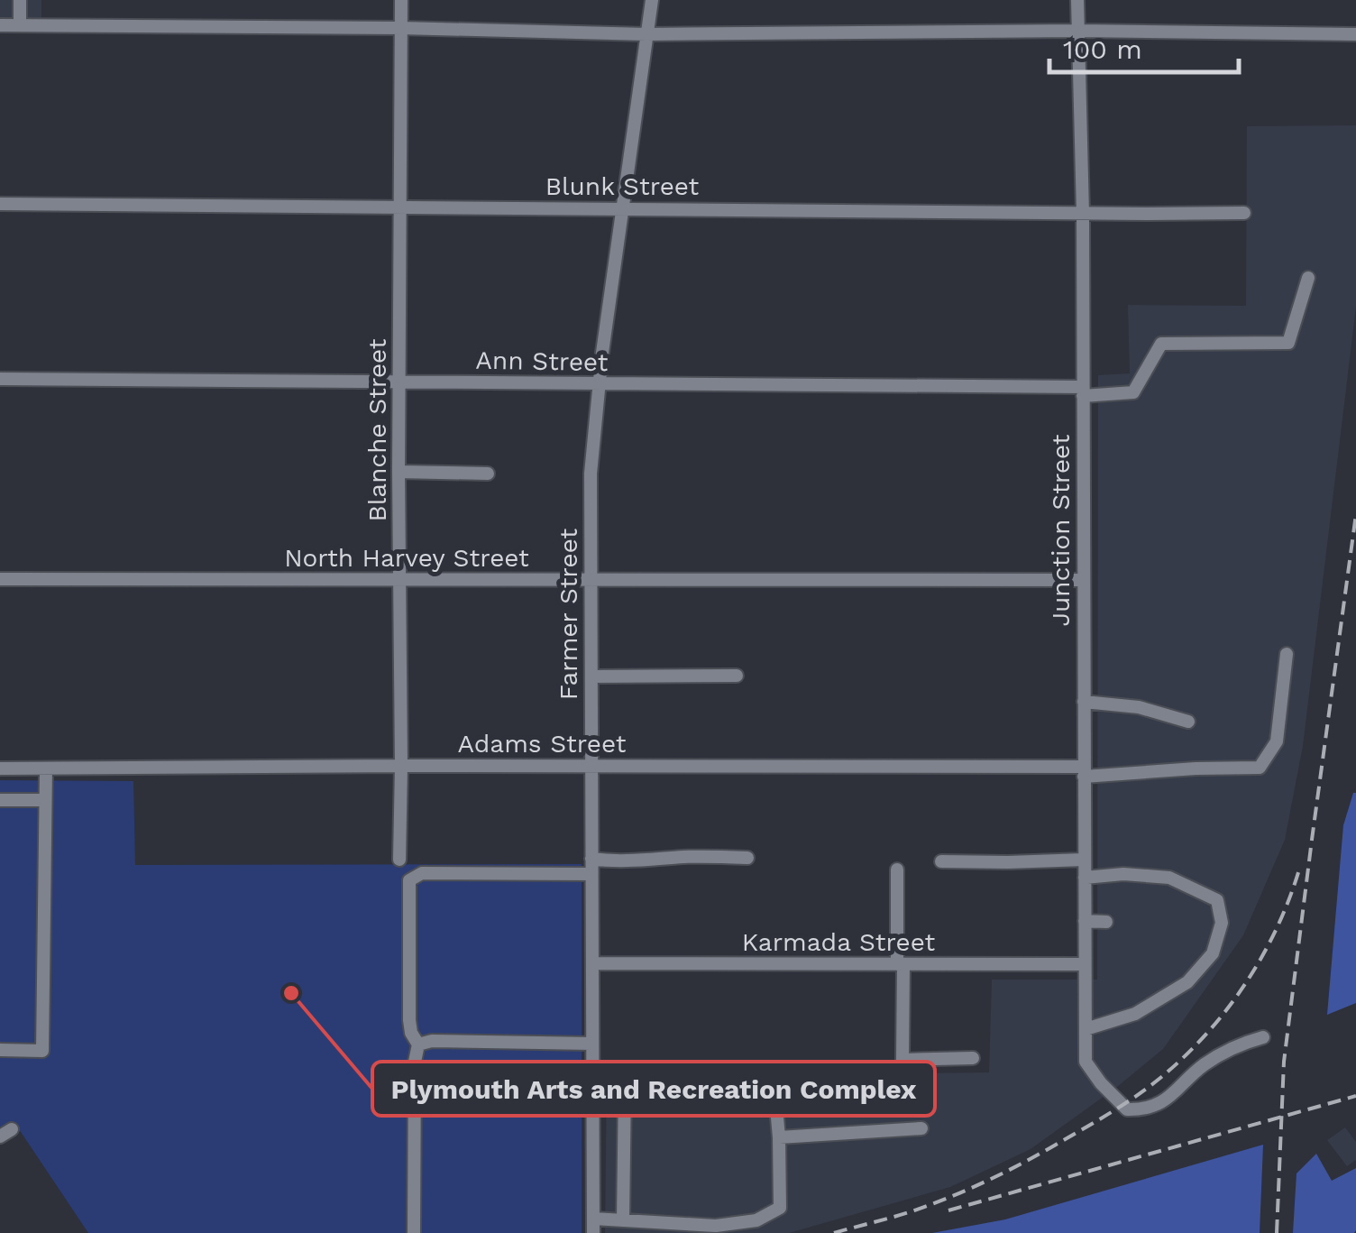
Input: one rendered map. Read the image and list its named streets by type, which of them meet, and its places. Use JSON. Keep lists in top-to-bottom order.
{
  "streets": {
    "street": [
      "Blunk Street",
      "Ann Street",
      "Blanche Street",
      "Junction Street",
      "North Harvey Street",
      "Farmer Street",
      "Adams Street",
      "Karmada Street"
    ]
  },
  "crossings": [
    ["Blunk Street", "Blanche Street"],
    ["Blunk Street", "Junction Street"],
    ["Blunk Street", "Farmer Street"],
    ["Ann Street", "Blanche Street"],
    ["Ann Street", "Junction Street"],
    ["Ann Street", "Farmer Street"],
    ["Blanche Street", "North Harvey Street"],
    ["Blanche Street", "Adams Street"],
    ["Junction Street", "North Harvey Street"],
    ["Junction Street", "Adams Street"],
    ["Junction Street", "Karmada Street"],
    ["North Harvey Street", "Farmer Street"],
    ["Farmer Street", "Adams Street"],
    ["Farmer Street", "Karmada Street"]
  ],
  "places": ["Plymouth Arts and Recreation Complex"],
  "scale_bar": "100 m"
}
